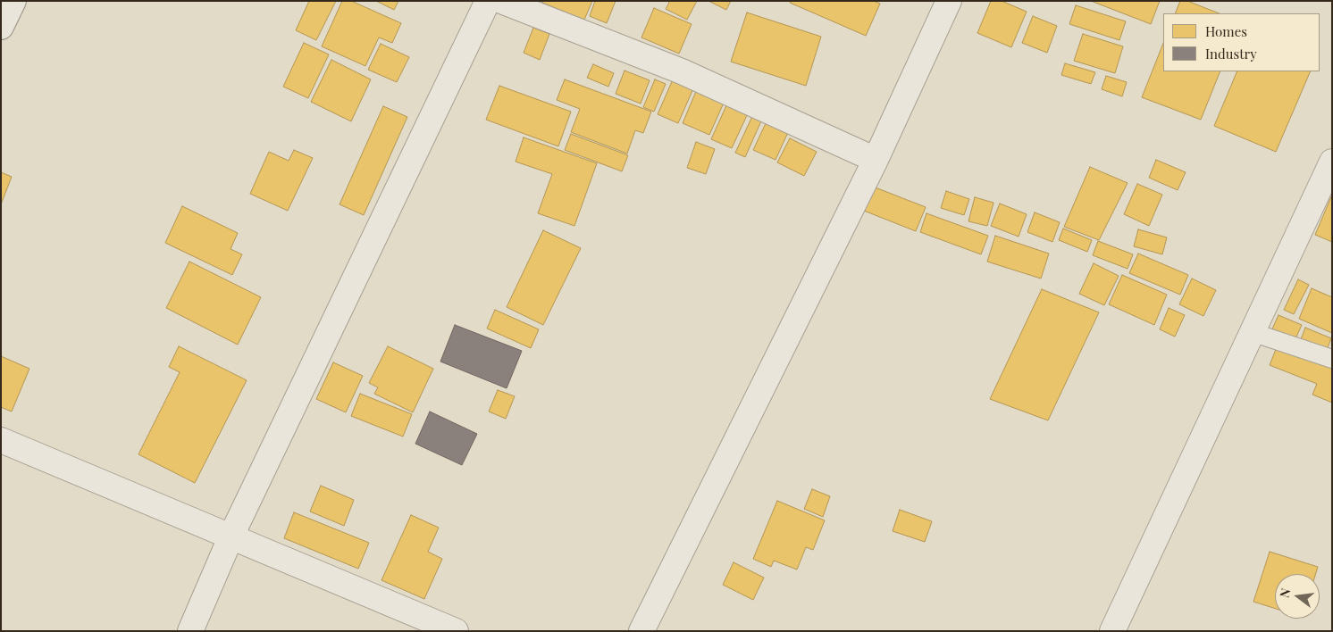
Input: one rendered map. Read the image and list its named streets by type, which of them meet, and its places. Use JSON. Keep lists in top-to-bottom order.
{
  "legend": ["Homes", "Industry"],
  "north": "left"
}
